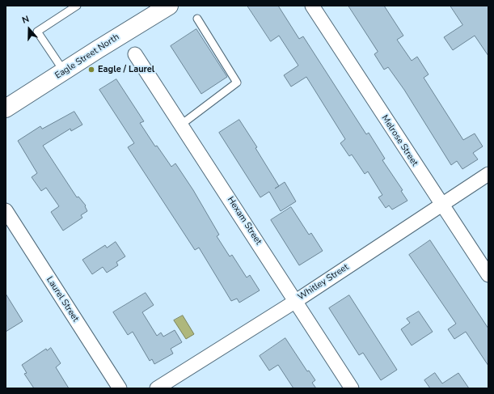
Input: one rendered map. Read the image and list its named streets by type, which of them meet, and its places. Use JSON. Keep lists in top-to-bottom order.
{
  "streets": {
    "main road": ["Eagle Street North"],
    "street": [
      "Melrose Street",
      "Hexam Street",
      "Whitley Street",
      "Laurel Street"
    ]
  },
  "crossings": [
    ["Melrose Street", "Whitley Street"],
    ["Hexam Street", "Whitley Street"]
  ],
  "places": ["Eagle / Laurel"],
  "north": "top"
}
